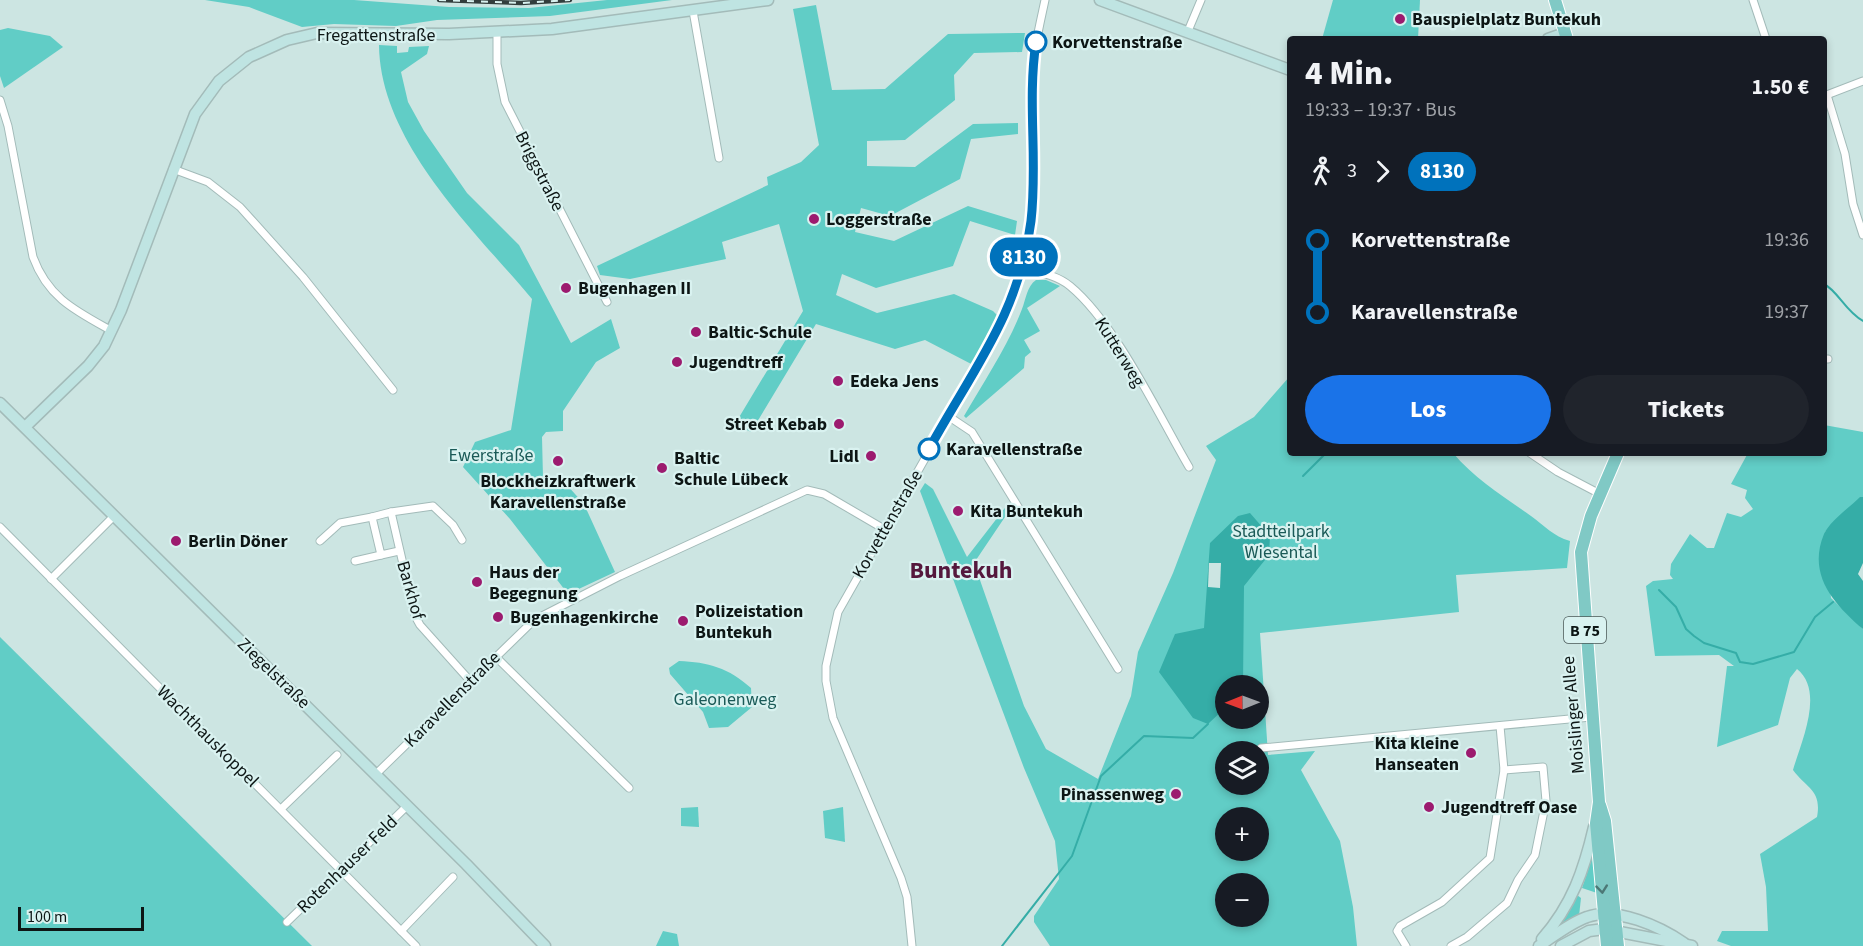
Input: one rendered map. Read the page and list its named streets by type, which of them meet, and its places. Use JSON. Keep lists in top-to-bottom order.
{
  "streets": {
    "main road": ["B 75", "Moislinger Allee"],
    "street": [
      "Fregattenstraße",
      "Briggstraße",
      "Kutterweg",
      "Korvettenstraße",
      "Barkhof",
      "Ziegelstraße",
      "Karavellenstraße",
      "Wachthauskoppel",
      "Rotenhauser Feld"
    ]
  },
  "crossings": [
    ["Fregattenstraße", "Briggstraße"],
    ["Fregattenstraße", "Ziegelstraße"],
    ["Kutterweg", "Korvettenstraße"],
    ["Korvettenstraße", "Karavellenstraße"],
    ["Barkhof", "Karavellenstraße"],
    ["B 75", "Moislinger Allee"],
    ["Ziegelstraße", "Karavellenstraße"],
    ["Ziegelstraße", "Rotenhauser Feld"],
    ["Wachthauskoppel", "Rotenhauser Feld"]
  ],
  "districts": ["Buntekuh"],
  "parks": ["Ewerstraße", "Stadtteilpark Wiesental", "Galeonenweg"],
  "places": [
    "Bauspielplatz Buntekuh",
    "Korvettenstraße",
    "Loggerstraße",
    "Bugenhagen II",
    "Baltic-Schule",
    "Jugendtreff",
    "Edeka Jens",
    "Street Kebab",
    "Karavellenstraße",
    "Lidl",
    "Blockheizkraftwerk Karavellenstraße",
    "Baltic Schule Lübeck",
    "Kita Buntekuh",
    "Berlin Döner",
    "Haus der Begegnung",
    "Bugenhagenkirche",
    "Polizeistation Buntekuh",
    "Kita kleine Hanseaten",
    "Pinassenweg",
    "Jugendtreff Oase"
  ],
  "lines": ["bus line 8130"],
  "scale_bar": "100 m",
  "north": "left",
  "page": {
    "on_map": "8130",
    "heading": ["4 Min.", "19:33 – 19:37 · Bus", "1.50 €"],
    "legs": ["3", "8130"],
    "list": [
      {
        "name": "Korvettenstraße",
        "value": "19:36"
      },
      {
        "name": "Karavellenstraße",
        "value": "19:37"
      }
    ],
    "buttons": ["Los", "Tickets"],
    "map_buttons": ["+", "−"],
    "scale": "100 m"
  }
}
